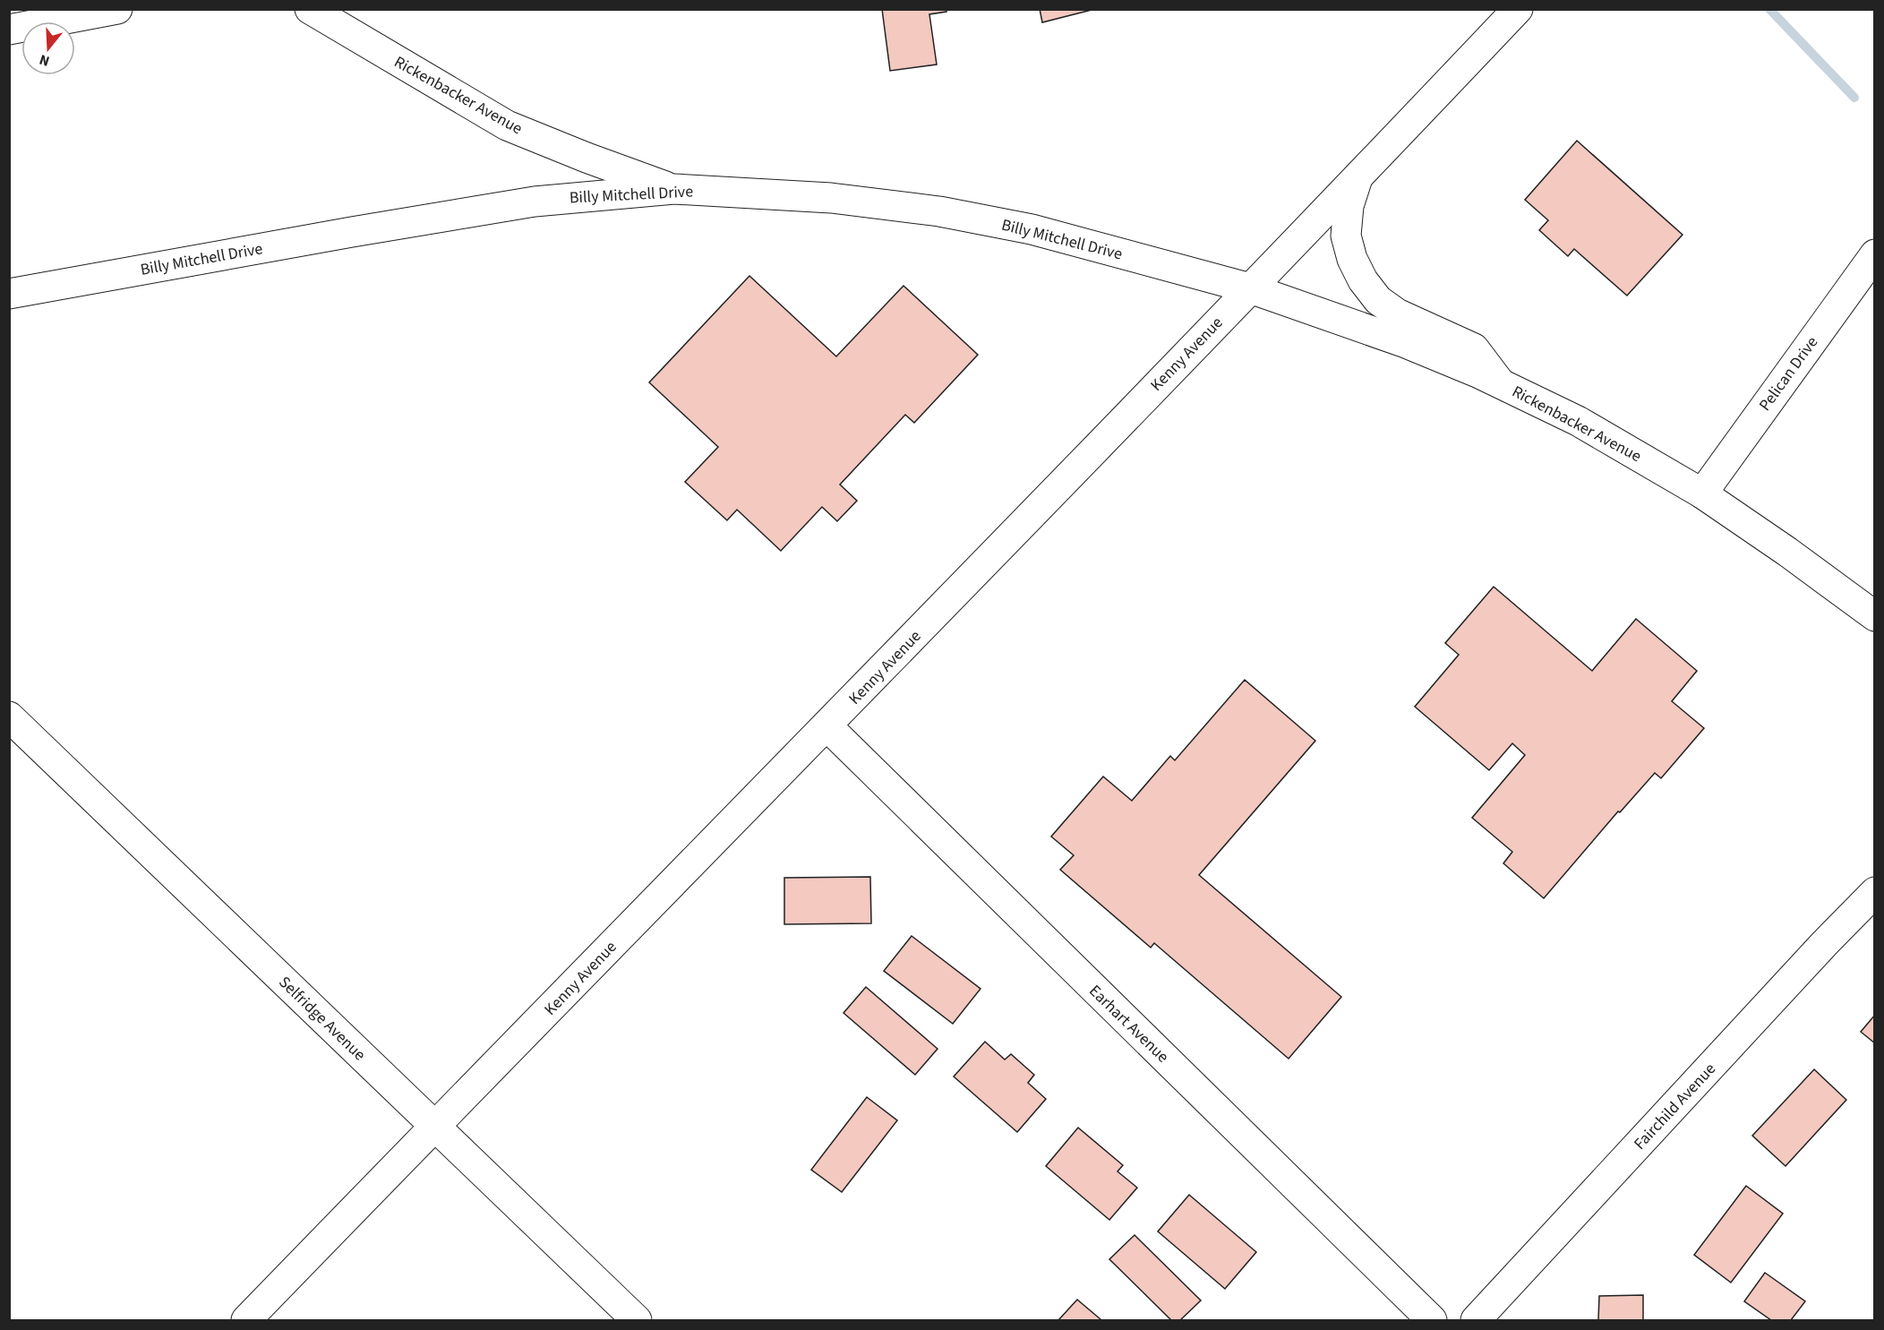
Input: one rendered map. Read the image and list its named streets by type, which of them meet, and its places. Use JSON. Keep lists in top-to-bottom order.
{
  "streets": {
    "street": [
      "Rickenbacker Avenue",
      "Billy Mitchell Drive",
      "Kenny Avenue",
      "Pelican Drive",
      "Selfridge Avenue",
      "Earhart Avenue",
      "Fairchild Avenue"
    ]
  },
  "crossings": [
    ["Rickenbacker Avenue", "Billy Mitchell Drive"],
    ["Rickenbacker Avenue", "Kenny Avenue"],
    ["Rickenbacker Avenue", "Pelican Drive"],
    ["Billy Mitchell Drive", "Kenny Avenue"],
    ["Kenny Avenue", "Selfridge Avenue"],
    ["Kenny Avenue", "Earhart Avenue"]
  ],
  "north": "bottom"
}
